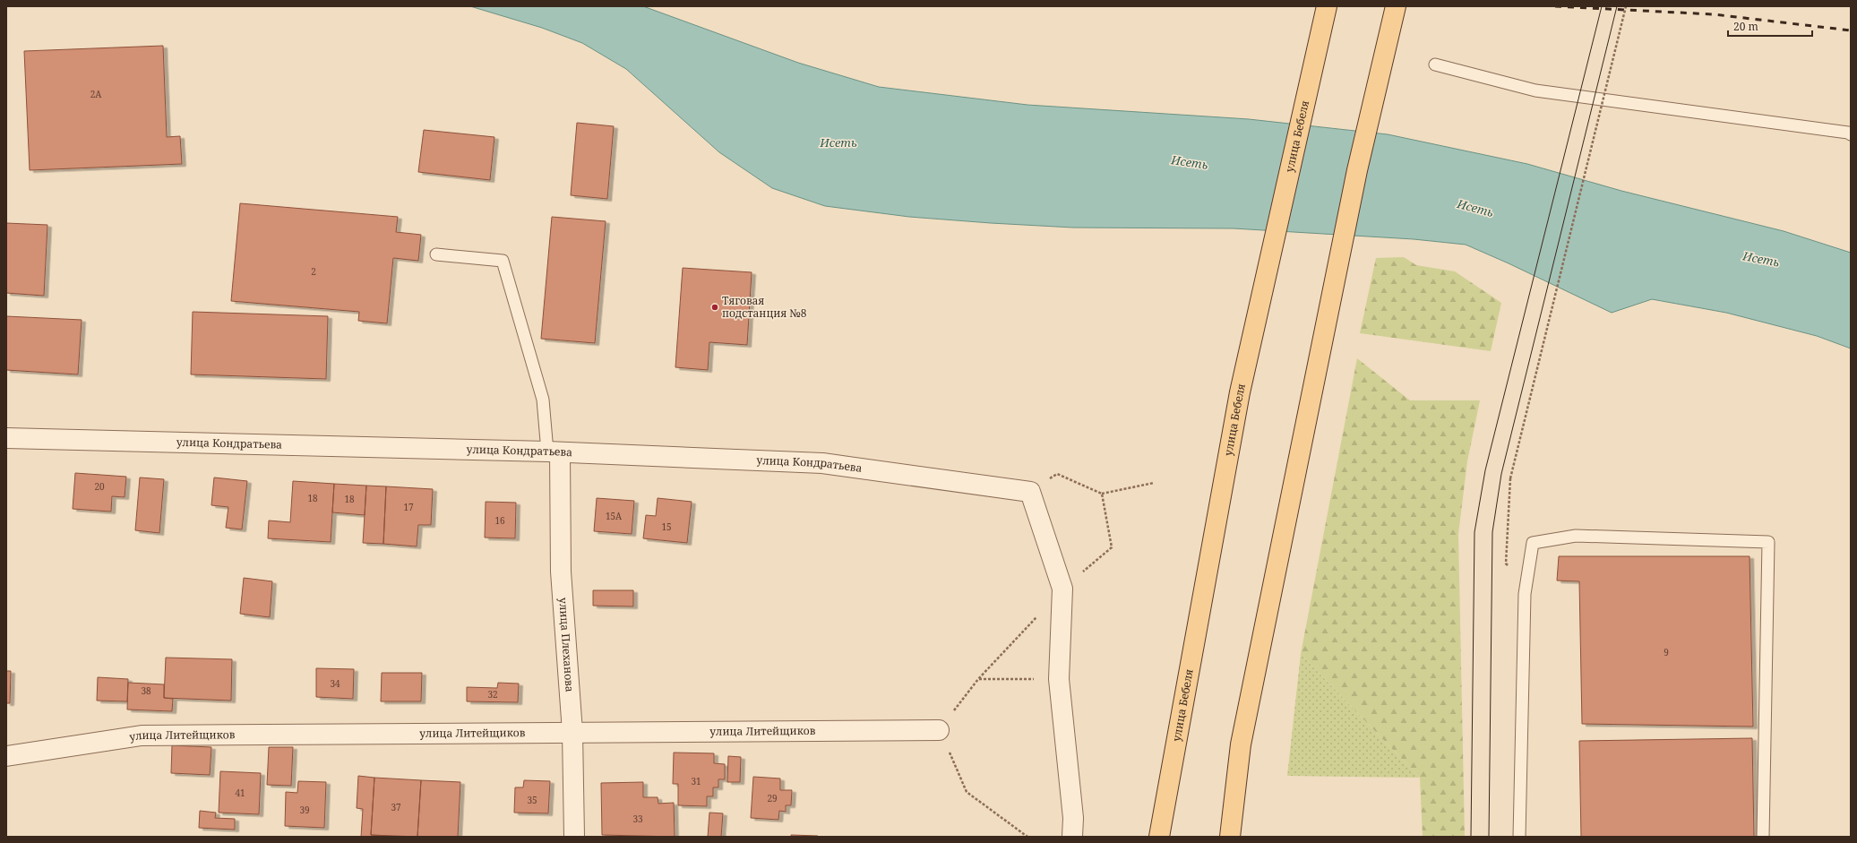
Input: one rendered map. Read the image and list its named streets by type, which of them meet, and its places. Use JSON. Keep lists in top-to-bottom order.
{
  "streets": {
    "main road": ["улица Бебеля"],
    "street": ["улица Кондратьева", "улица Плеханова", "улица Литейщиков"]
  },
  "crossings": [
    ["улица Кондратьева", "улица Плеханова"],
    ["улица Плеханова", "улица Литейщиков"]
  ],
  "water": ["Исеть"],
  "places": ["Тяговая подстанция №8"],
  "house_numbers": [
    "2А",
    "2",
    "20",
    "18",
    "18",
    "17",
    "15А",
    "16",
    "15",
    "9",
    "34",
    "38",
    "32",
    "31",
    "41",
    "29",
    "35",
    "37",
    "39",
    "33"
  ],
  "scale_bar": "20 m"
}
